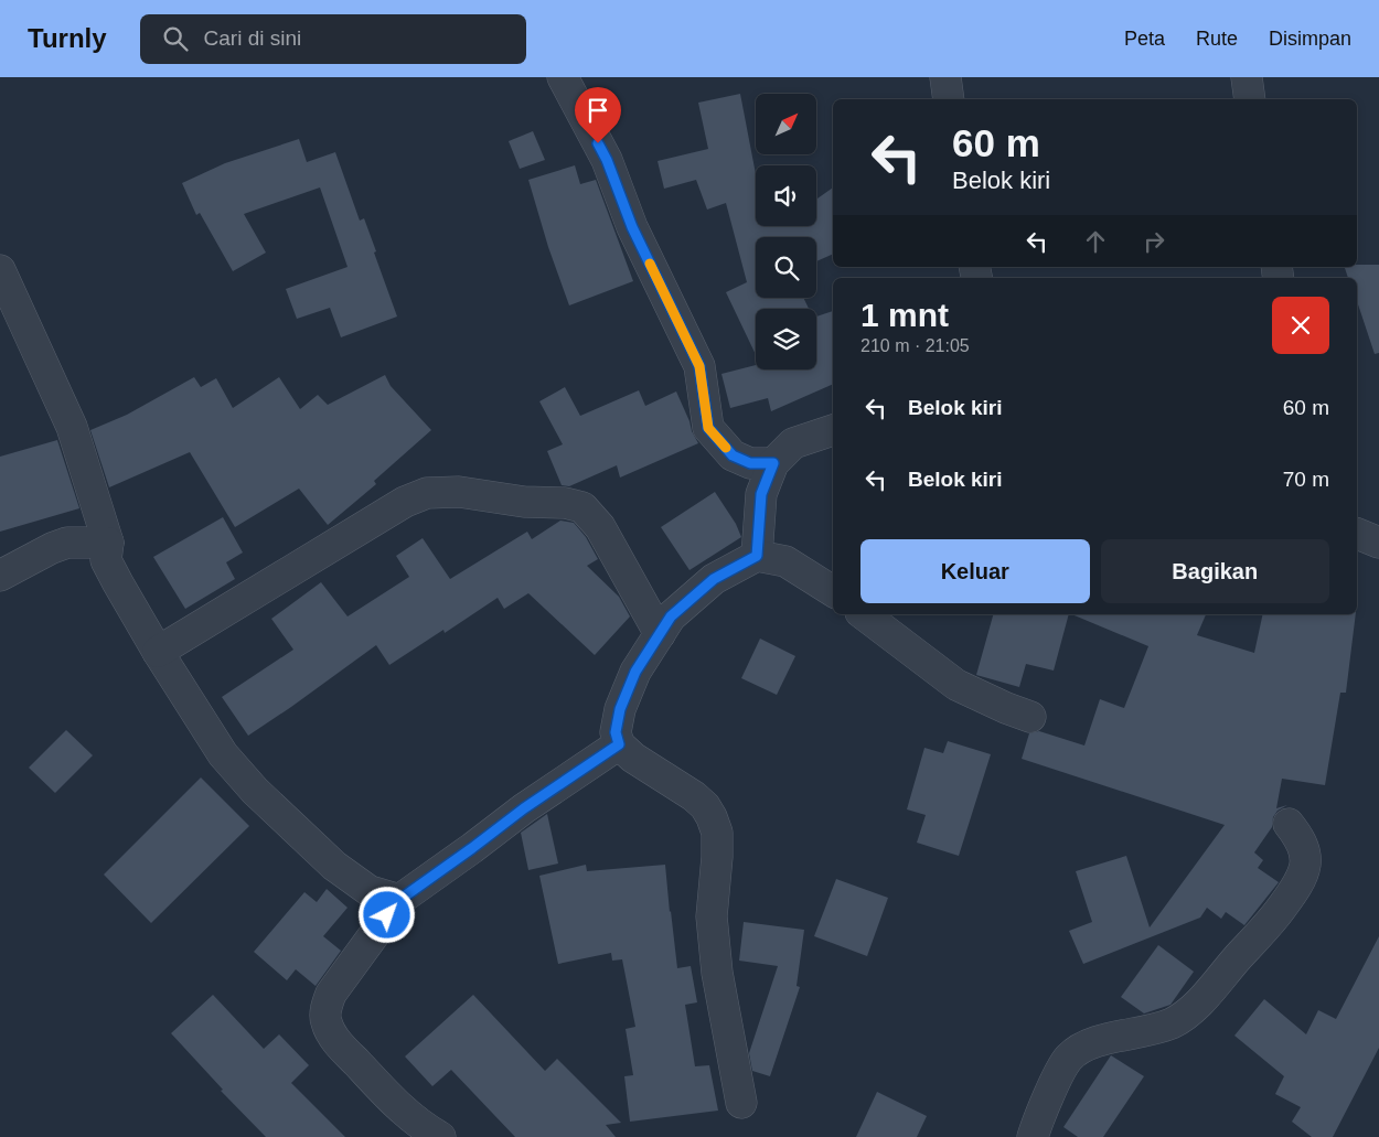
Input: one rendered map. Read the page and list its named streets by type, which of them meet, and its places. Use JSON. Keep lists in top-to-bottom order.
{
  "north": "top right",
  "page": {
    "header": "Turnly",
    "search": "Cari di sini",
    "nav": ["Peta", "Rute", "Disimpan"],
    "turn": ["60 m", "Belok kiri"],
    "heading": ["1 mnt", "210 m · 21:05"],
    "list": [
      {
        "name": "Belok kiri",
        "value": "60 m"
      },
      {
        "name": "Belok kiri",
        "value": "70 m"
      }
    ],
    "buttons": ["Keluar", "Bagikan"]
  }
}
